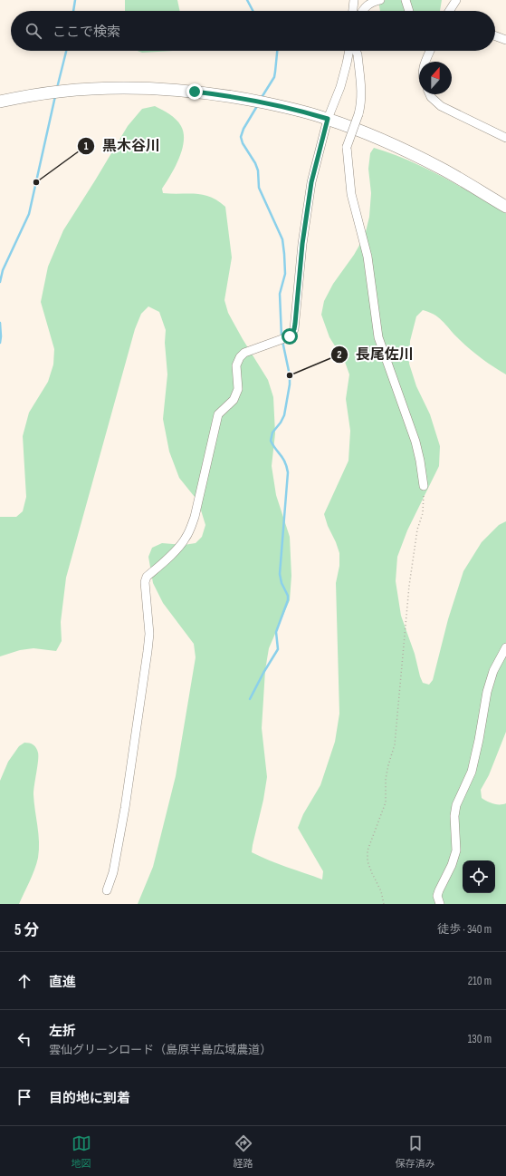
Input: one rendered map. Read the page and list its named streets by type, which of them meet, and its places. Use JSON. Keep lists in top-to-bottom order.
{
  "places": ["黒木谷川", "長尾佐川"],
  "north": "top",
  "page": {
    "search": "ここで検索",
    "heading": ["5 分", "徒歩 · 340 m"],
    "list": [
      ["直進", "210 m"],
      ["左折", "雲仙グリーンロード（島原半島広域農道）", "130 m"],
      "目的地に到着"
    ],
    "nav": ["地図", "経路", "保存済み"]
  }
}
